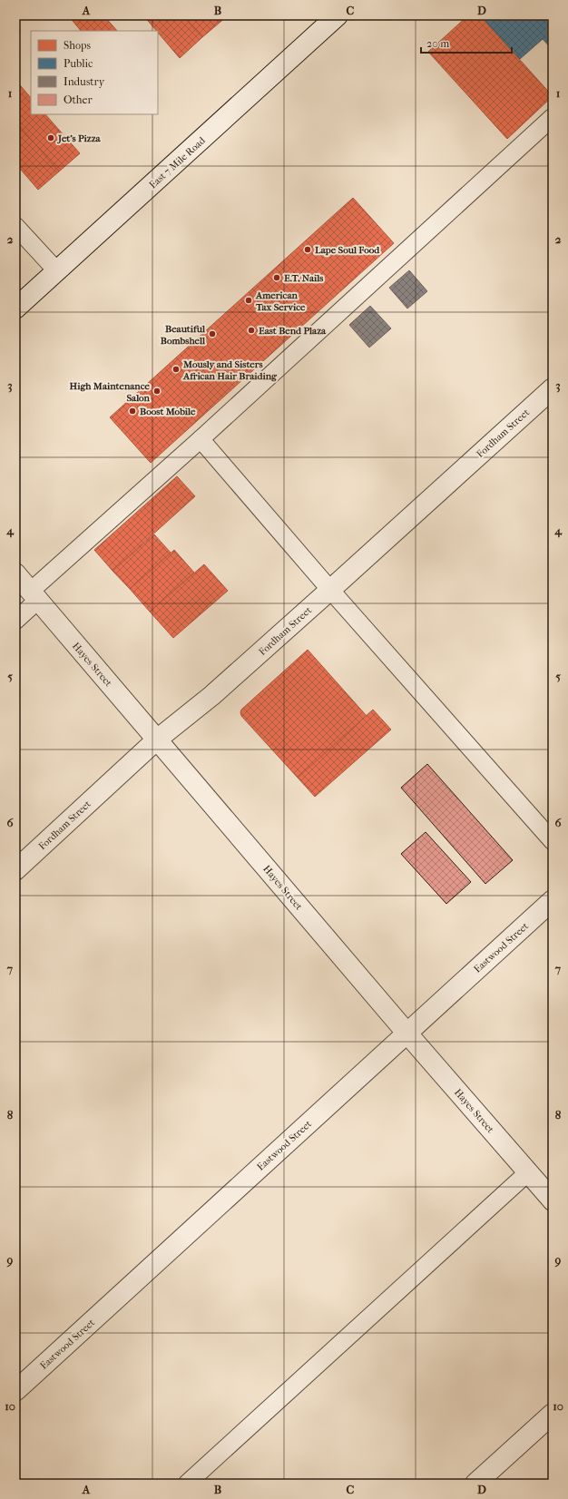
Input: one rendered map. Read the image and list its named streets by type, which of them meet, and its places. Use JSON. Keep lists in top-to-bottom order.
{
  "streets": {
    "street": [
      "East 7 Mile Road",
      "Fordham Street",
      "Hayes Street",
      "Eastwood Street"
    ]
  },
  "crossings": [
    ["Fordham Street", "Hayes Street"],
    ["Hayes Street", "Eastwood Street"]
  ],
  "places": [
    "Jet's Pizza",
    "Lape Soul Food",
    "E.T. Nails",
    "American Tax Service",
    "East Bend Plaza",
    "Beautiful Bombshell",
    "Mously and Sisters African Hair Braiding",
    "High Maintenance Salon",
    "Boost Mobile"
  ],
  "legend": [
    "Shops",
    "Public",
    "Industry",
    "Other"
  ],
  "scale_bar": "20 m",
  "grid": {
    "columns": [
      "A",
      "B",
      "C",
      "D"
    ],
    "rows": [
      "1",
      "2",
      "3",
      "4",
      "5",
      "6",
      "7",
      "8",
      "9",
      "10"
    ]
  }
}
